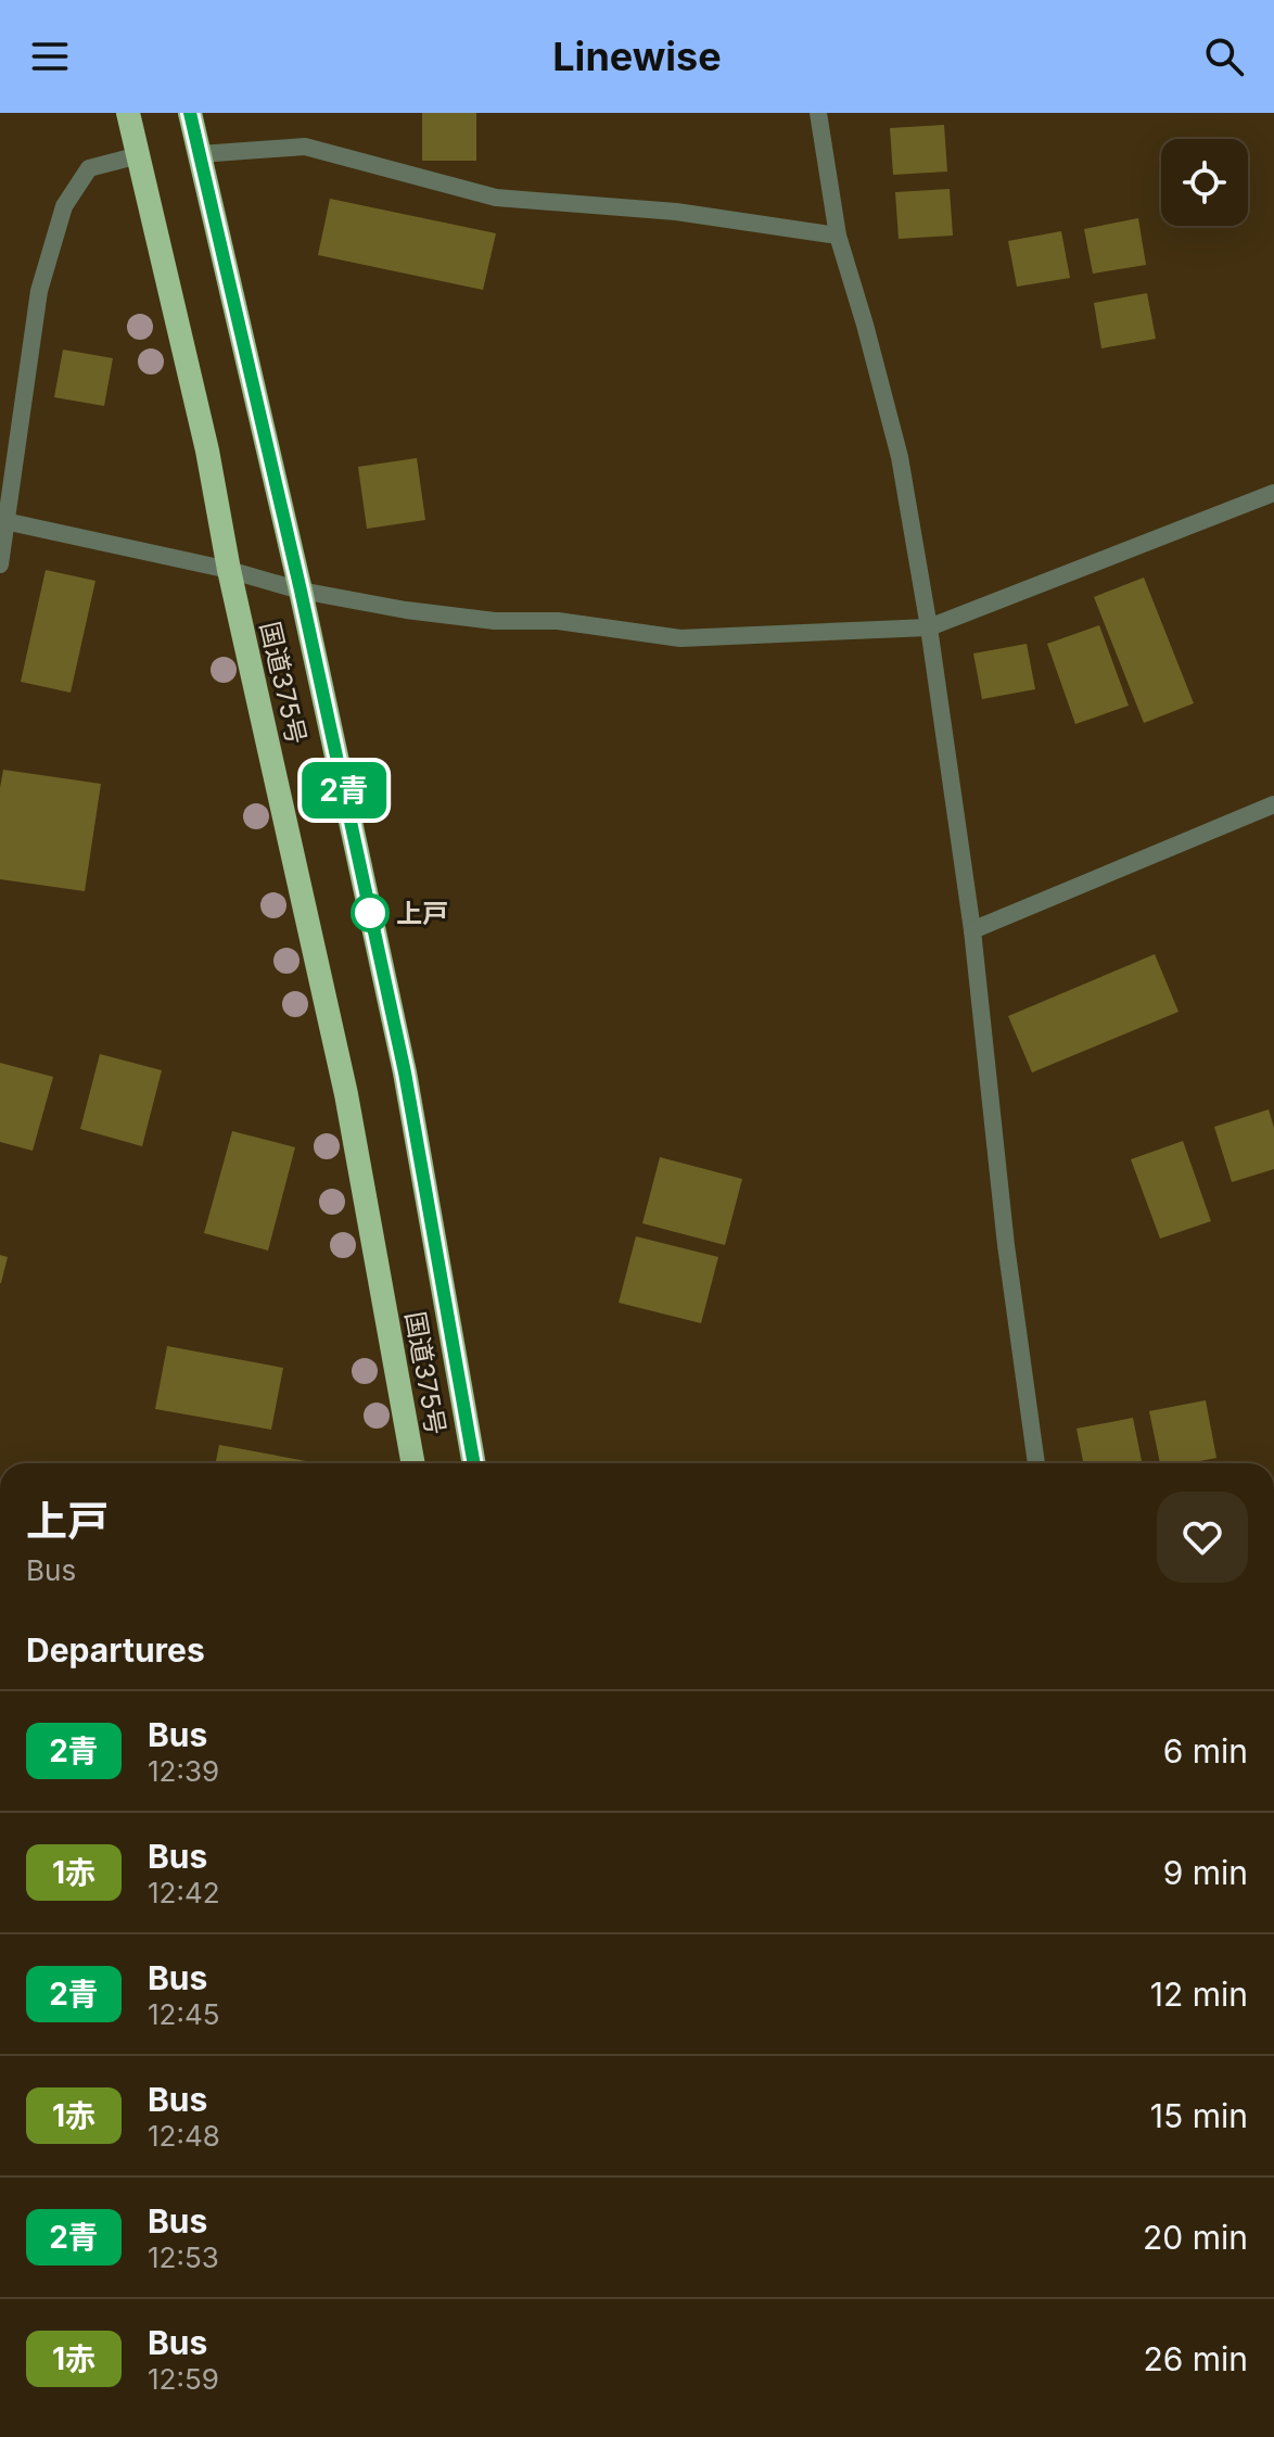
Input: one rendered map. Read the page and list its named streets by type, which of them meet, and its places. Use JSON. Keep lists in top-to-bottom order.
{
  "streets": {
    "highway": ["国道375号"]
  },
  "places": ["上戸"],
  "lines": ["bus line 2青"],
  "page": {
    "header": "Linewise",
    "on_map": "2青",
    "heading": [
      ["上戸", "Bus"],
      "Departures"
    ],
    "list": [
      {
        "mark": "2青",
        "name": "Bus",
        "note": "12:39",
        "value": "6 min"
      },
      {
        "mark": "1赤",
        "name": "Bus",
        "note": "12:42",
        "value": "9 min"
      },
      {
        "mark": "2青",
        "name": "Bus",
        "note": "12:45",
        "value": "12 min"
      },
      {
        "mark": "1赤",
        "name": "Bus",
        "note": "12:48",
        "value": "15 min"
      },
      {
        "mark": "2青",
        "name": "Bus",
        "note": "12:53",
        "value": "20 min"
      },
      {
        "mark": "1赤",
        "name": "Bus",
        "note": "12:59",
        "value": "26 min"
      }
    ]
  }
}
